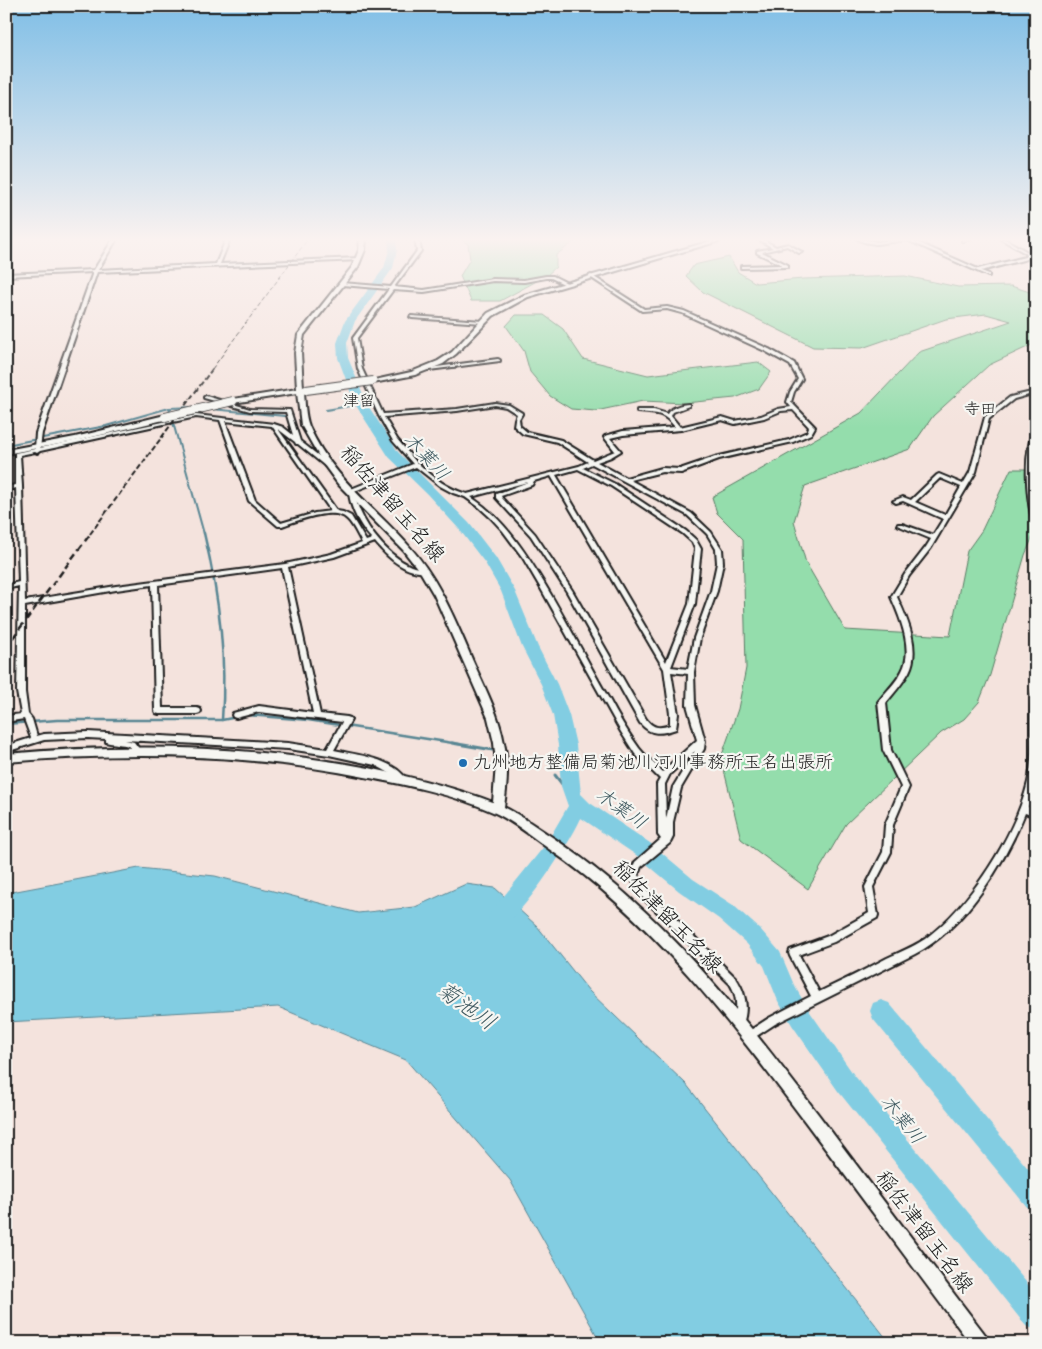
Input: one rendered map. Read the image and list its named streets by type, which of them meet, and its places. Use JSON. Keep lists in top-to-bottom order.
{
  "streets": {
    "main road": ["稲佐津留玉名線"]
  },
  "districts": ["津留", "寺田"],
  "water": ["木葉川", "菊池川"],
  "places": ["九州地方整備局菊池川河川事務所玉名出張所"]
}
